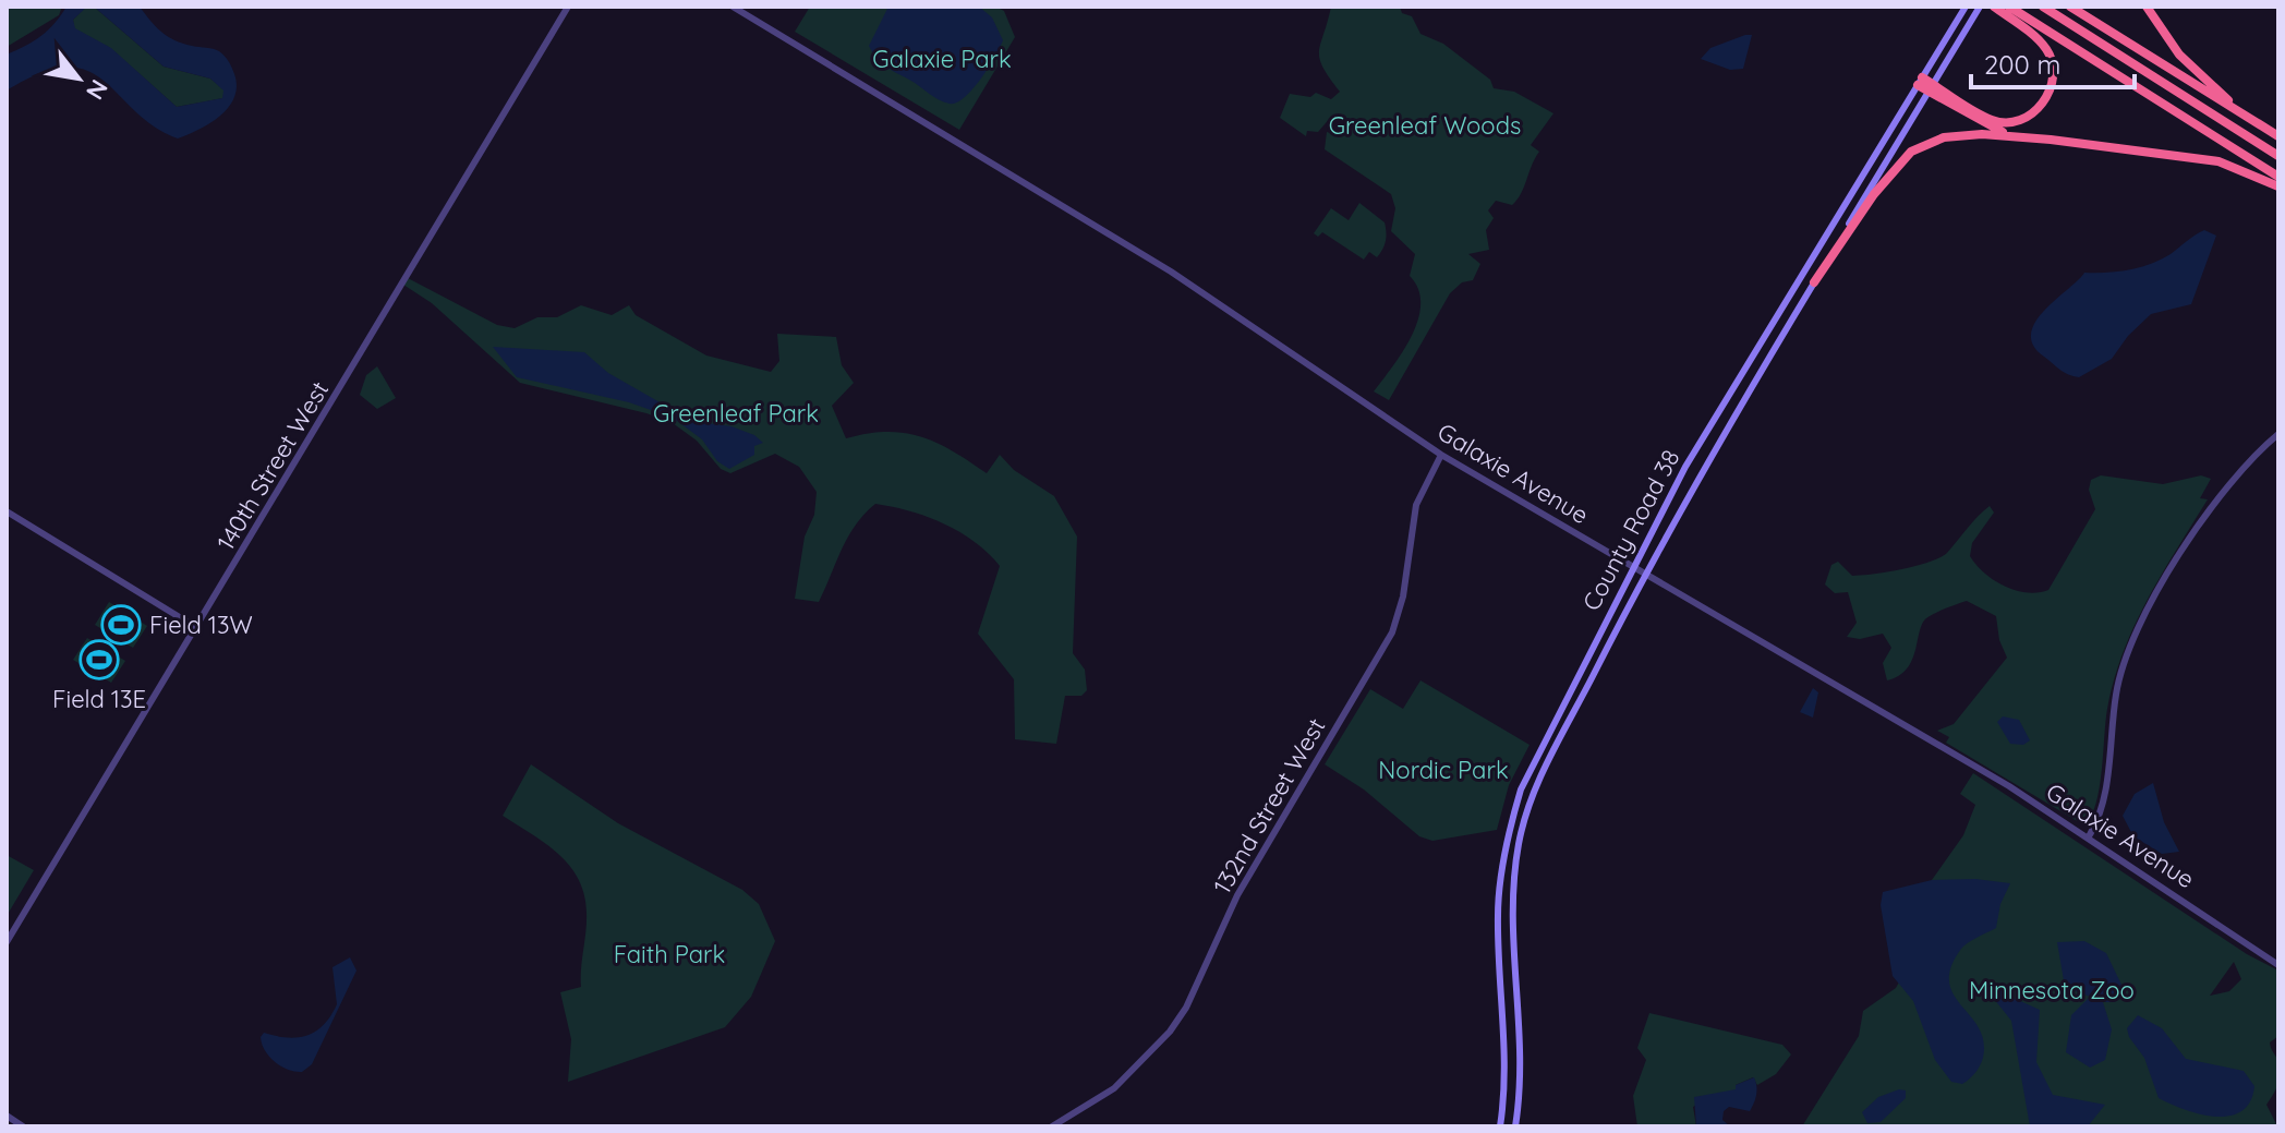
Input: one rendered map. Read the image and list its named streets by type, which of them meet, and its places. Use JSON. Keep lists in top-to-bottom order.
{
  "streets": {
    "main road": ["County Road 38"],
    "street": ["140th Street West", "Galaxie Avenue", "132nd Street West"]
  },
  "crossings": [
    ["Galaxie Avenue", "County Road 38"],
    ["Galaxie Avenue", "132nd Street West"]
  ],
  "parks": [
    "Galaxie Park",
    "Greenleaf Woods",
    "Greenleaf Park",
    "Nordic Park",
    "Faith Park",
    "Minnesota Zoo"
  ],
  "places": {
    "sports": ["Field 13W", "Field 13E"]
  },
  "scale_bar": "200 m",
  "north": "bottom right"
}
